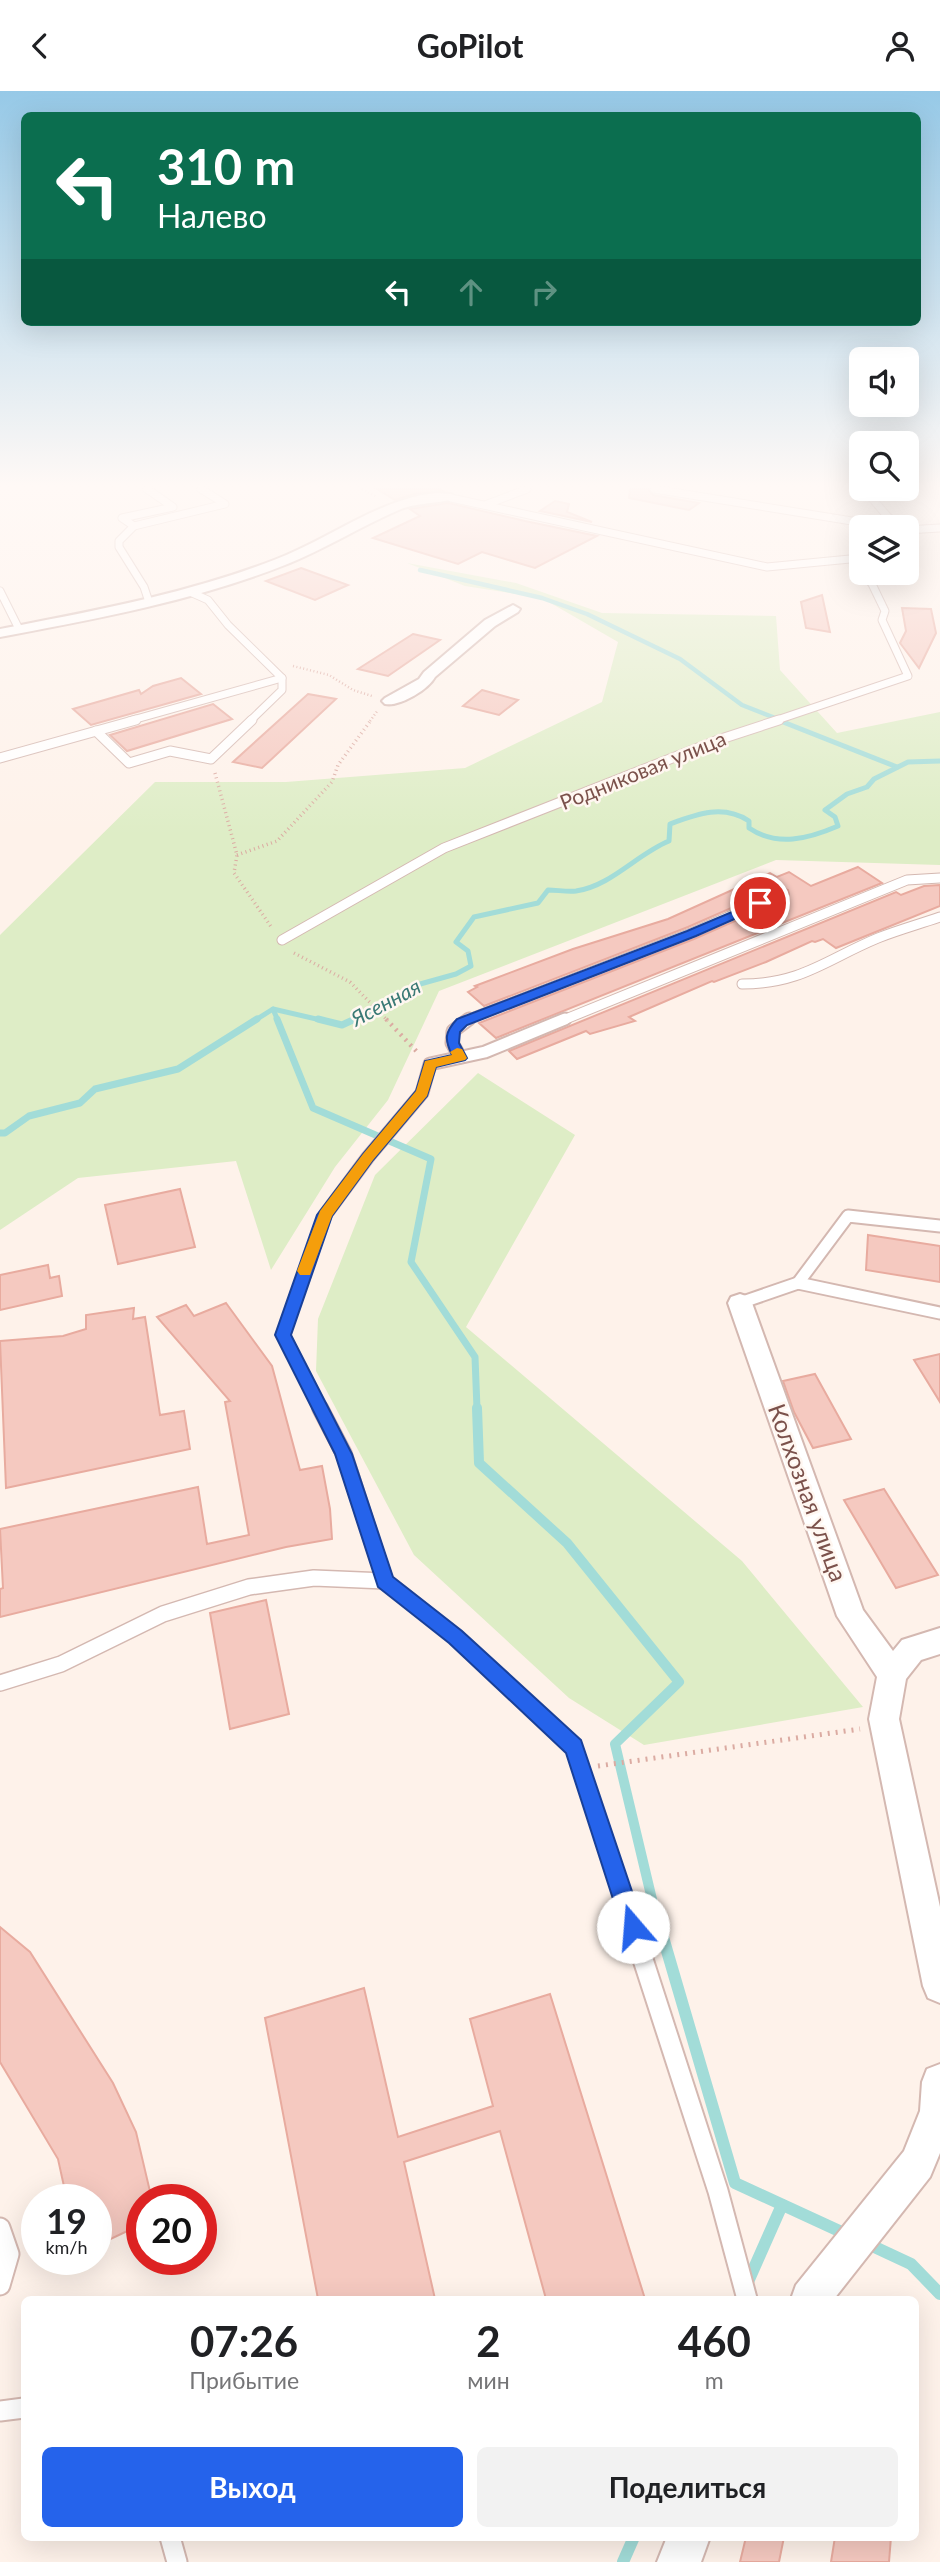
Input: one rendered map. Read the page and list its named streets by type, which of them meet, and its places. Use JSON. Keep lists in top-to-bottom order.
{
  "streets": {
    "street": ["Колхозная улица"],
    "lane": ["Родниковая улица"]
  },
  "water": ["Ясенная"],
  "page": {
    "header": "GoPilot",
    "turn": ["310 m", "Налево"],
    "speed": "19 km/h",
    "limit": "20",
    "eta": [
      "07:26",
      "Прибытие",
      "2",
      "мин",
      "460",
      "m"
    ],
    "buttons": ["Выход", "Поделиться"]
  }
}
